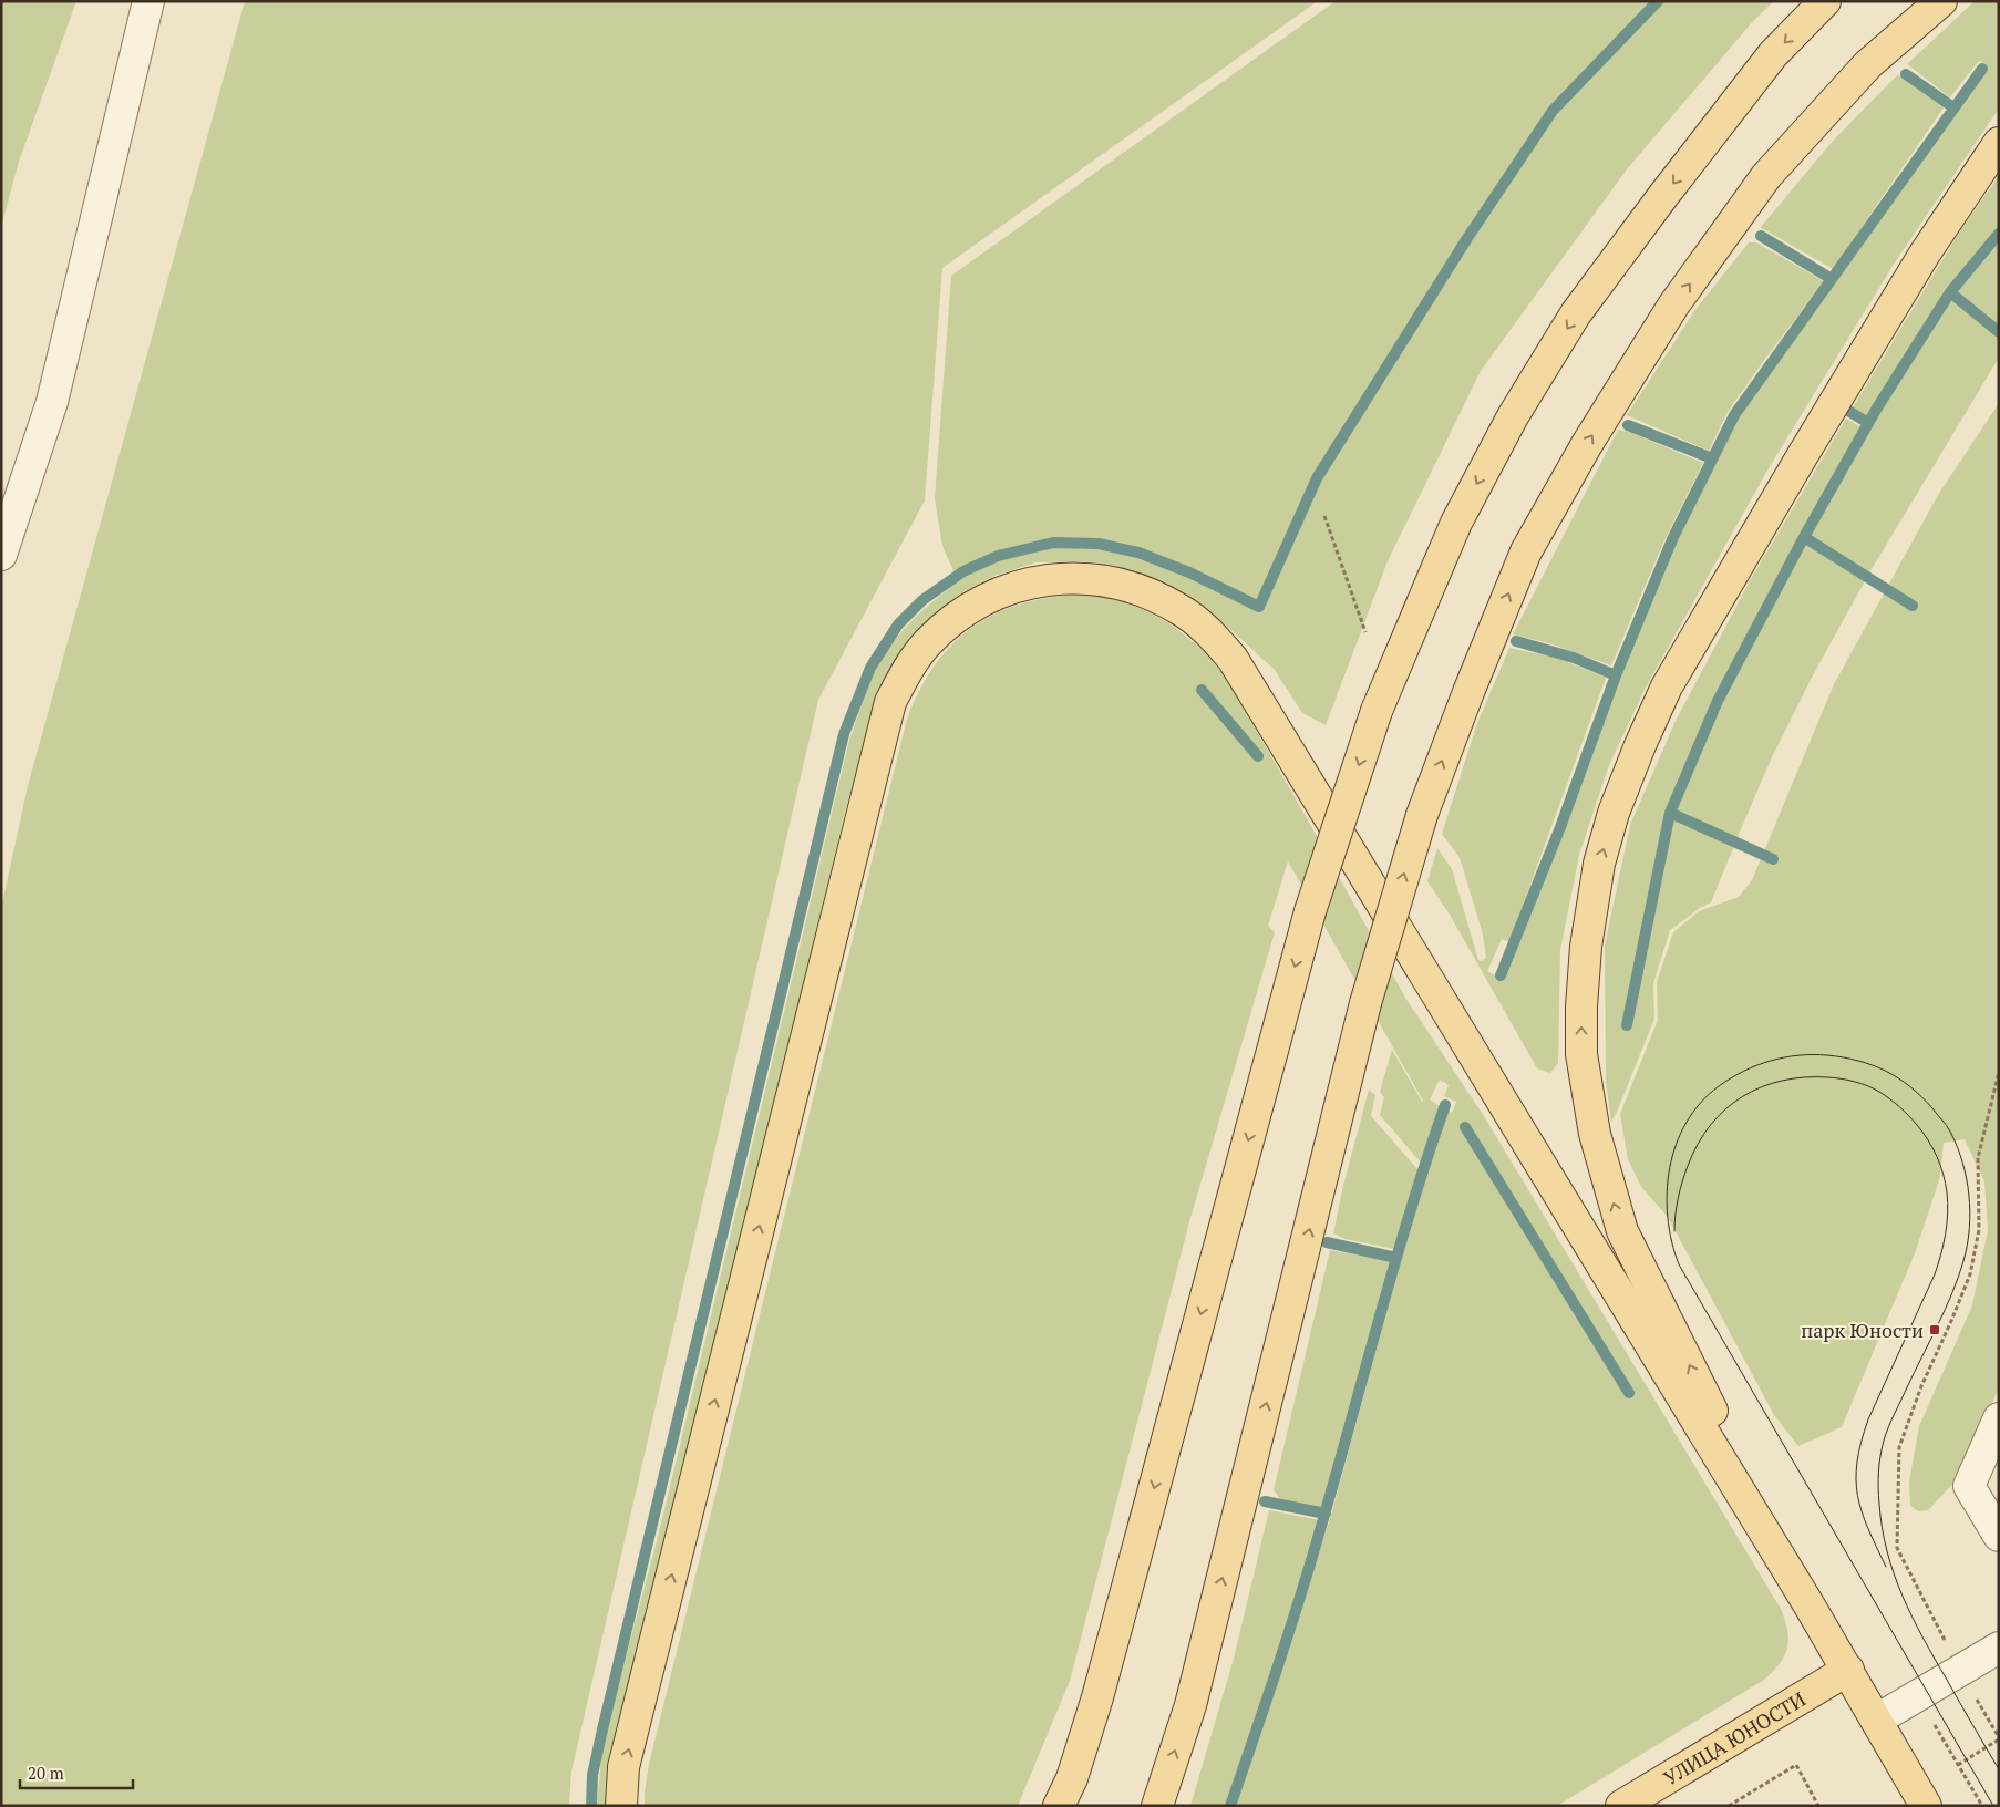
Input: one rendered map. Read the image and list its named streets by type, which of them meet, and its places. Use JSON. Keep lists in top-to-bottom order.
{
  "streets": {
    "main road": ["УЛИЦА ЮНОСТИ"]
  },
  "places": {
    "transit": ["парк Юности"]
  },
  "scale_bar": "20 m"
}
